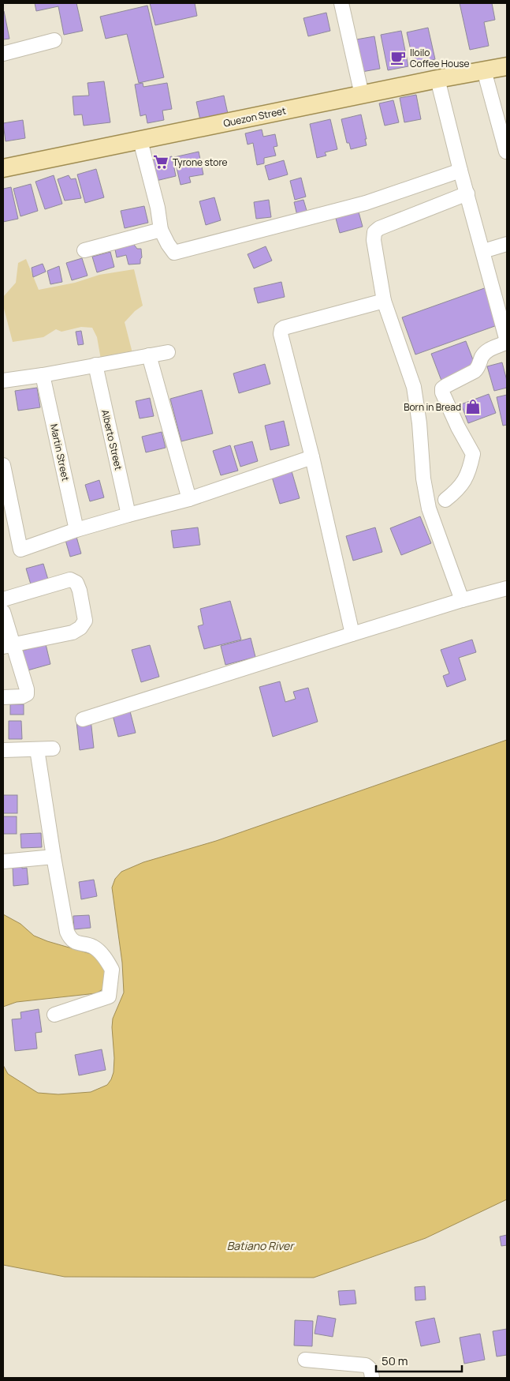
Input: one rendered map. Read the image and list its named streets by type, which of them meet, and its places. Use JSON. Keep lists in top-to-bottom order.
{
  "streets": {
    "main road": ["Quezon Street"],
    "street": ["Alberto Street", "Martin Street"]
  },
  "water": ["Batiano River"],
  "places": {
    "cafe": ["Iloilo Coffee House"],
    "supermarket": ["Tyrone store"],
    "shop": ["Born in Bread"]
  },
  "scale_bar": "50 m"
}
